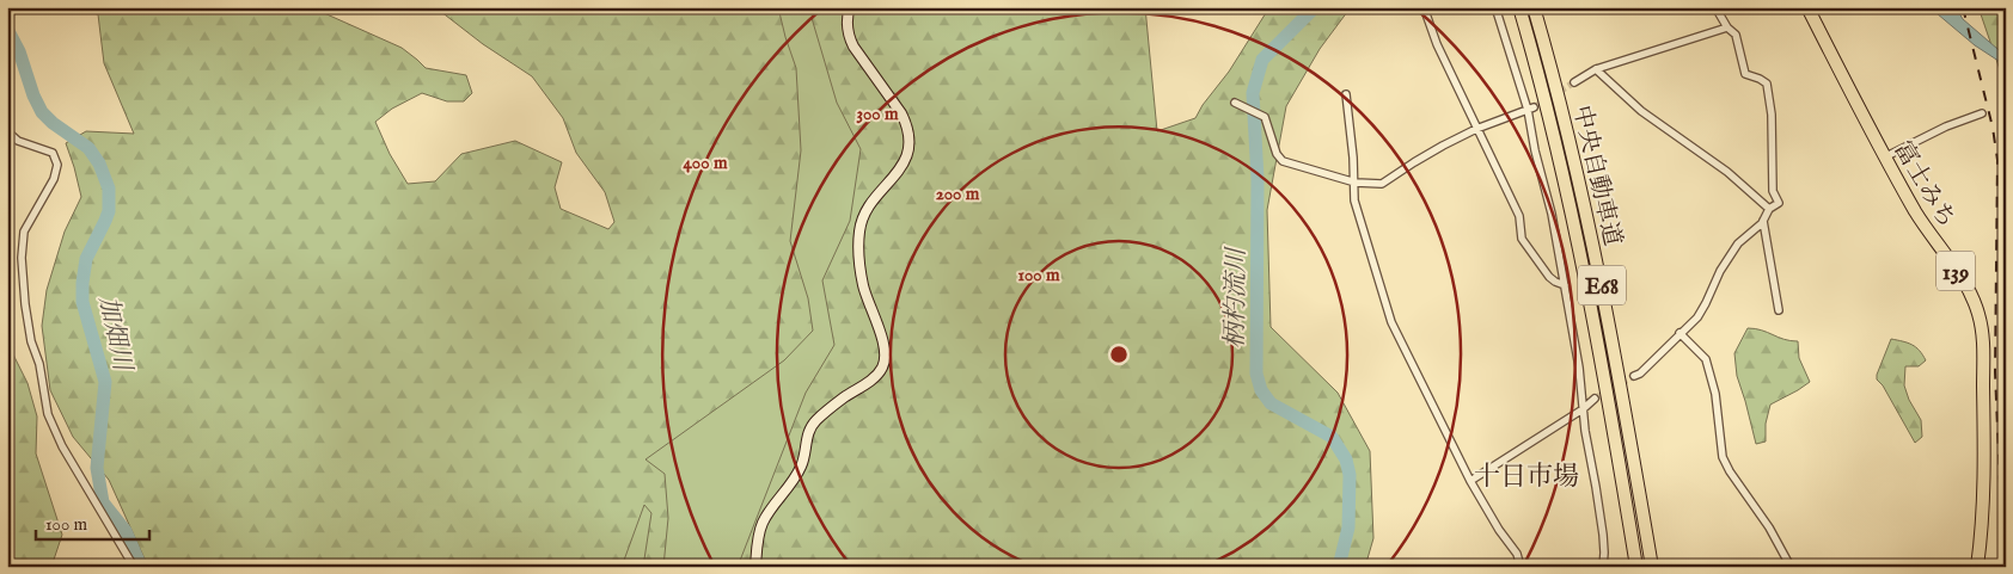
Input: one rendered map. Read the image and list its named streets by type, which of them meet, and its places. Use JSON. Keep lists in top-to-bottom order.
{
  "streets": {
    "highway": [
      "中央自動車道",
      "富士みち",
      "139",
      "E68"
    ]
  },
  "districts": ["十日市場"],
  "water": ["柄杓流川", "加畑川"],
  "scale_bar": "100 m",
  "rings": [
    "300 m",
    "400 m",
    "200 m",
    "100 m"
  ]
}
